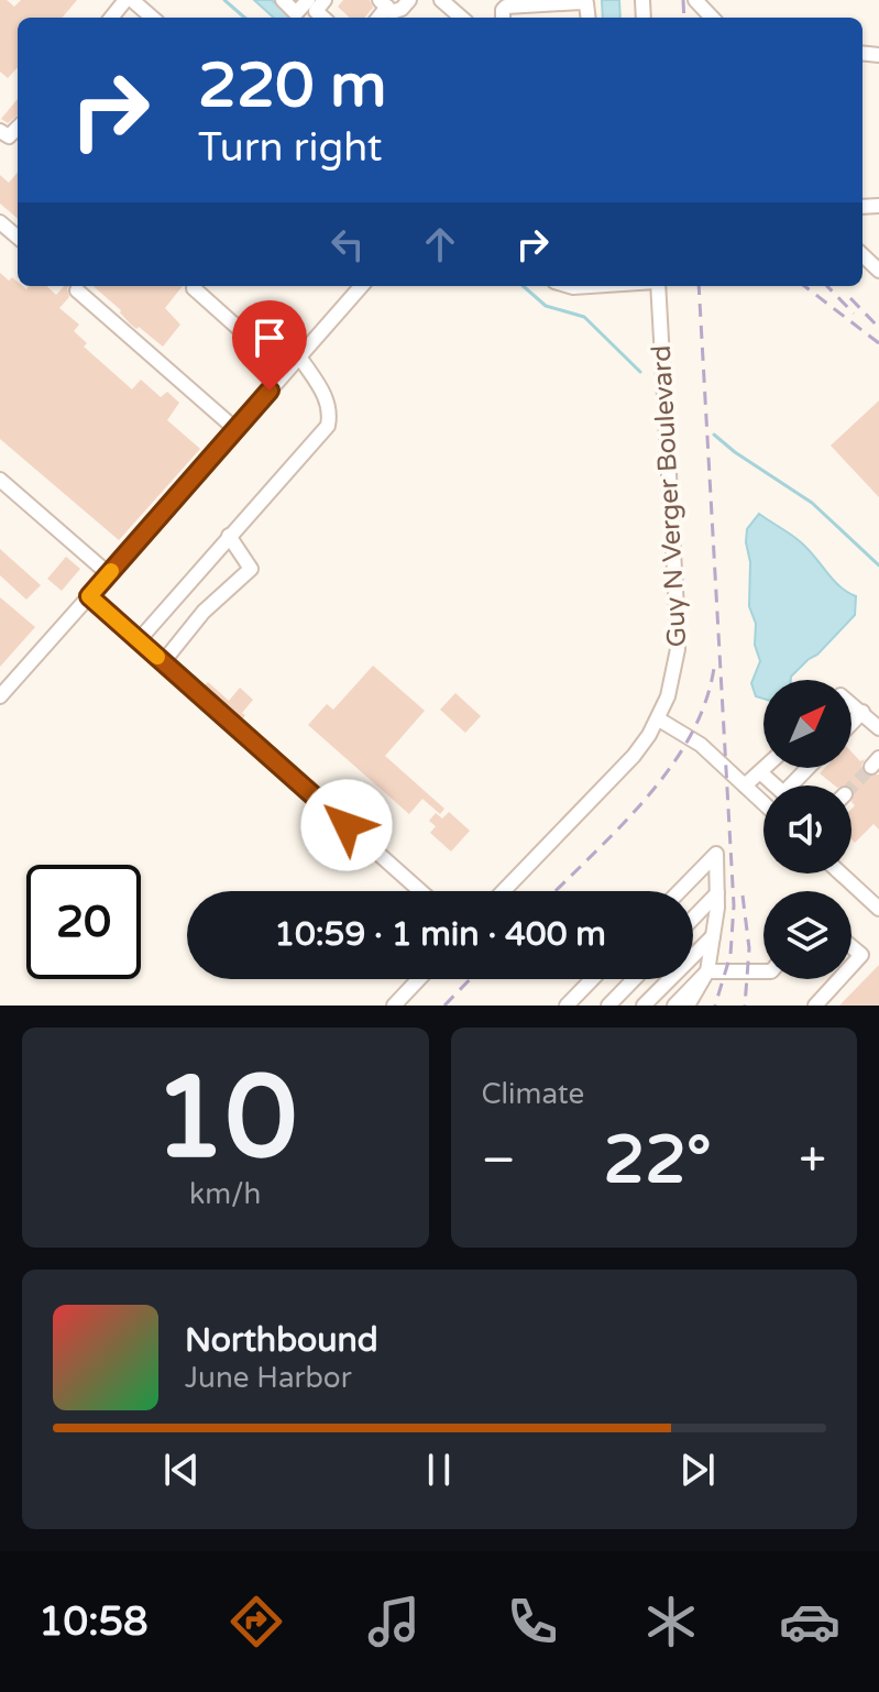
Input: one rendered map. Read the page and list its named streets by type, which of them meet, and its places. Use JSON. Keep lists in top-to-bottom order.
{
  "streets": {
    "street": ["Guy N Verger Boulevard"]
  },
  "north": "top right",
  "page": {
    "turn": ["220 m", "Turn right"],
    "limit": "20",
    "trip": "10:59 · 1 min · 400 m",
    "tile": [
      ["10", "km/h"],
      "Climate"
    ],
    "heat": ["−", "22°", "+"],
    "song": ["Northbound", "June Harbor"],
    "tabs": "10:58"
  }
}
